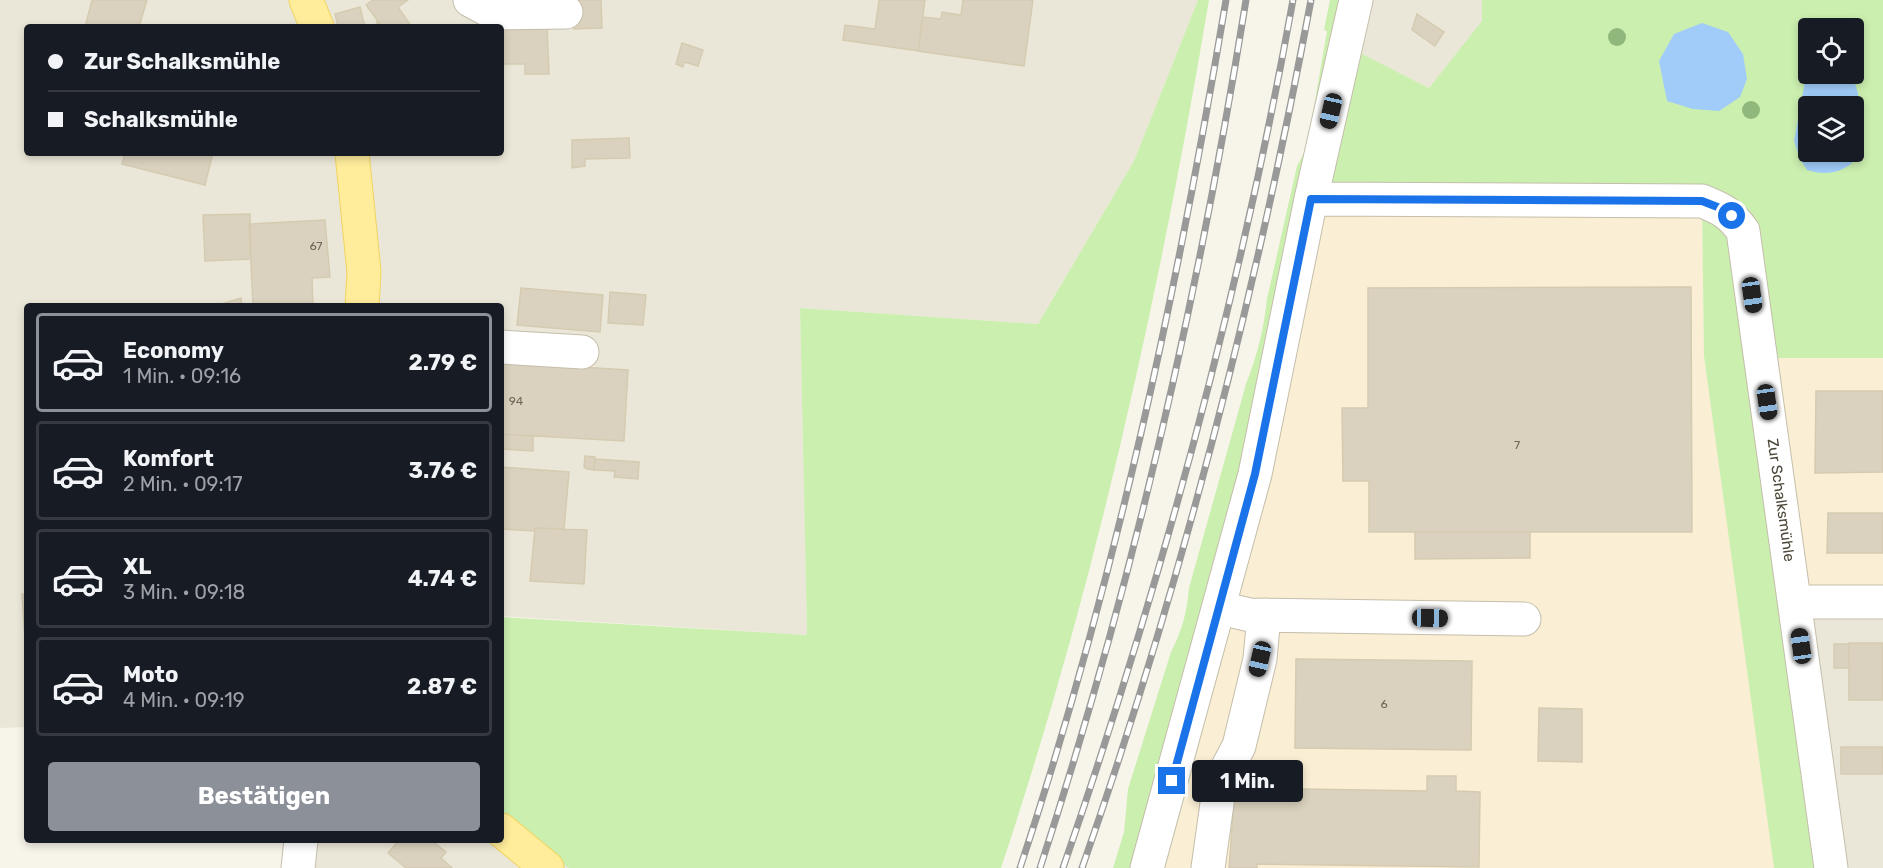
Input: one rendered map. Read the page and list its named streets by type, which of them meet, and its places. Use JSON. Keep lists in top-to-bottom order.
{
  "streets": {
    "street": ["Zur Schalksmühle"]
  },
  "house_numbers": [
    "67",
    "94",
    "7",
    "6"
  ],
  "page": {
    "banner": ["Zur Schalksmühle", "Schalksmühle"],
    "list": [
      {
        "name": "Economy",
        "note": "1 Min. · 09:16",
        "value": "2.79 €"
      },
      {
        "name": "Komfort",
        "note": "2 Min. · 09:17",
        "value": "3.76 €"
      },
      {
        "name": "XL",
        "note": "3 Min. · 09:18",
        "value": "4.74 €"
      },
      {
        "name": "Moto",
        "note": "4 Min. · 09:19",
        "value": "2.87 €"
      }
    ],
    "buttons": "Bestätigen",
    "bubble": "1 Min."
  }
}
